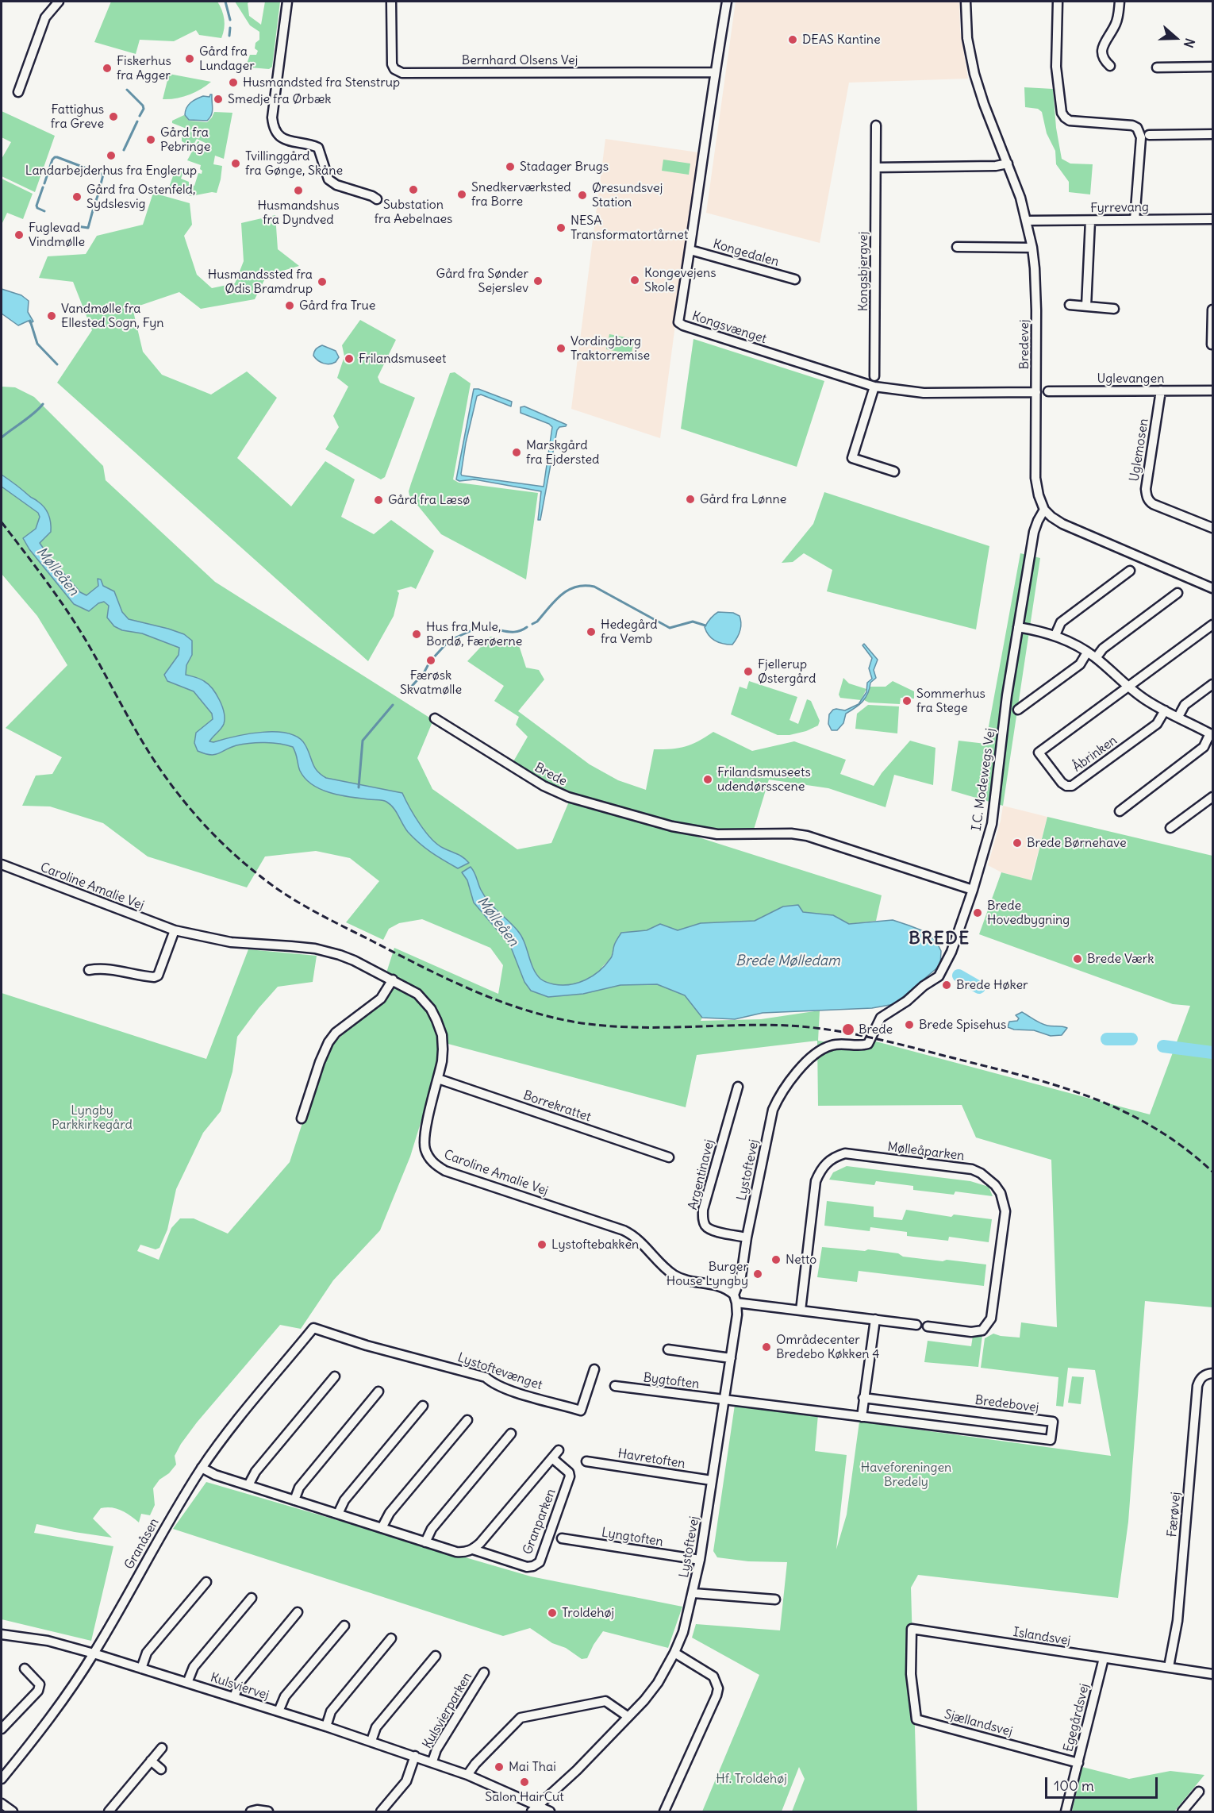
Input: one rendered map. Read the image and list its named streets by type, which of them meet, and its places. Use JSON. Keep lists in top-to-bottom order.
{
  "streets": {
    "street": [
      "Bernhard Olsens Vej",
      "Fyrrevang",
      "Kongedalen",
      "Kongsbjergvej",
      "Kongsvænget",
      "Bredevej",
      "Uglevangen",
      "Uglemosen",
      "Åbrinken",
      "Brede",
      "I.C. Modewegs Vej",
      "Caroline Amalie Vej",
      "Borrekrattet",
      "Mølleåparken",
      "Lystoftevej",
      "Argentinavej",
      "Lystoftevænget",
      "Bygtoften",
      "Bredebovej",
      "Havretoften",
      "Færøvej",
      "Granparken",
      "Lyngtoften",
      "Granåsen",
      "Islandsvej",
      "Kulsviervej",
      "Kulsvierparken",
      "Egegårdsvej",
      "Sjællandsvej"
    ]
  },
  "crossings": [
    ["Bernhard Olsens Vej", "Kongsvænget"],
    ["Fyrrevang", "Bredevej"],
    ["Kongedalen", "Kongsvænget"],
    ["Kongsvænget", "Bredevej"],
    ["Bredevej", "I.C. Modewegs Vej"],
    ["Uglevangen", "Uglemosen"],
    ["Brede", "I.C. Modewegs Vej"],
    ["I.C. Modewegs Vej", "Lystoftevej"],
    ["Caroline Amalie Vej", "Borrekrattet"],
    ["Caroline Amalie Vej", "Lystoftevej"],
    ["Lystoftevej", "Argentinavej"],
    ["Lystoftevej", "Bygtoften"],
    ["Lystoftevej", "Bredebovej"],
    ["Lystoftevej", "Havretoften"],
    ["Lystoftevej", "Lyngtoften"],
    ["Lystoftevej", "Kulsviervej"],
    ["Lystoftevænget", "Granåsen"],
    ["Bygtoften", "Bredebovej"],
    ["Færøvej", "Islandsvej"],
    ["Granparken", "Granåsen"],
    ["Granåsen", "Kulsviervej"],
    ["Islandsvej", "Egegårdsvej"],
    ["Islandsvej", "Sjællandsvej"],
    ["Kulsviervej", "Kulsvierparken"],
    ["Egegårdsvej", "Sjællandsvej"]
  ],
  "districts": ["BREDE"],
  "water": ["Mølleåen", "Brede Mølledam"],
  "parks": ["Lyngby Parkkirkegård", "Haveforeningen Bredely", "Hf. Troldehøj"],
  "places": [
    "DEAS Kantine",
    "Gård fra Lundager",
    "Fiskerhus fra Agger",
    "Husmandsted fra Stenstrup",
    "Smedje fra Ørbæk",
    "Fattighus fra Greve",
    "Gård fra Pebringe",
    "Landarbejderhus fra Englerup",
    "Tvillinggård fra Gønge, Skåne",
    "Stadager Brugs",
    "Substation fra Aebelnaes",
    "Husmandshus fra Dyndved",
    "Snedkerværksted fra Borre",
    "Øresundsvej Station",
    "Gård fra Ostenfeld, Sydslesvig",
    "NESA Transformatortårnet",
    "Fuglevad Vindmølle",
    "Kongevejens Skole",
    "Gård fra Sønder Sejerslev",
    "Husmandssted fra Ødis Bramdrup",
    "Gård fra True",
    "Vandmølle fra Ellested Sogn, Fyn",
    "Vordingborg Traktorremise",
    "Frilandsmuseet",
    "Marskgård fra Ejdersted",
    "Gård fra Lønne",
    "Gård fra Læsø",
    "Hedegård fra Vemb",
    "Hus fra Mule, Bordø, Færøerne",
    "Færøsk Skvatmølle",
    "Fjellerup Østergård",
    "Sommerhus fra Stege",
    "Frilandsmuseets udendørsscene",
    "Brede Børnehave",
    "Brede Hovedbygning",
    "Brede Værk",
    "Brede Høker",
    "Brede Spisehus",
    "Brede",
    "Lystoftebakken",
    "Netto",
    "Burger House Lyngby",
    "Områdecenter Bredebo Køkken 4",
    "Troldehøj",
    "Mai Thai",
    "Salon HairCut"
  ],
  "scale_bar": "100 m",
  "north": "right"
}
